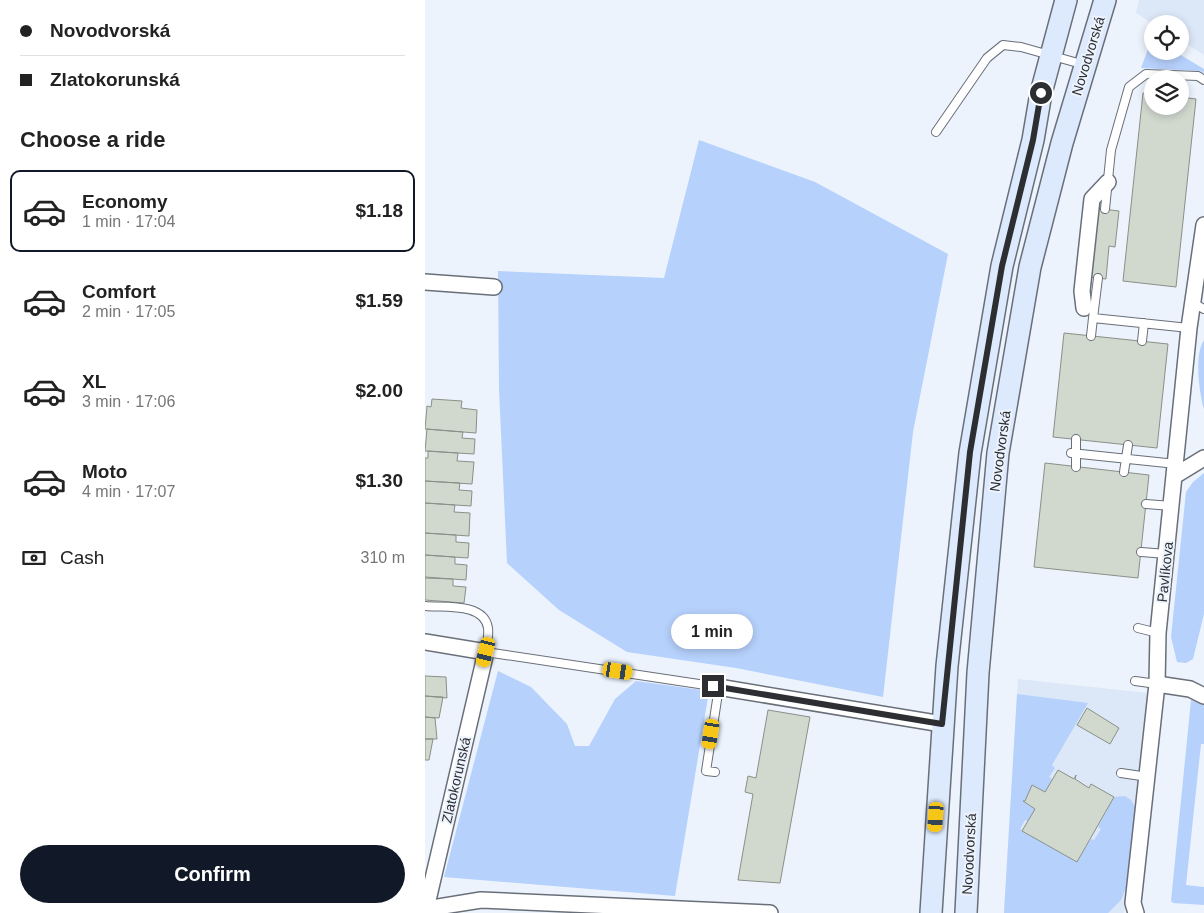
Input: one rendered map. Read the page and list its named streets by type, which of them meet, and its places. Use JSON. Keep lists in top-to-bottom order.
{
  "streets": {
    "main road": ["Novodvorská"],
    "street": ["Pavlíkova", "Zlatokorunská"]
  },
  "page": {
    "banner": ["Novodvorská", "Zlatokorunská"],
    "heading": "Choose a ride",
    "list": [
      {
        "name": "Economy",
        "note": "1 min · 17:04",
        "value": "$1.18"
      },
      {
        "name": "Comfort",
        "note": "2 min · 17:05",
        "value": "$1.59"
      },
      {
        "name": "XL",
        "note": "3 min · 17:06",
        "value": "$2.00"
      },
      {
        "name": "Moto",
        "note": "4 min · 17:07",
        "value": "$1.30"
      }
    ],
    "pay": ["Cash", "310 m"],
    "bubble": "1 min",
    "buttons": "Confirm"
  }
}
